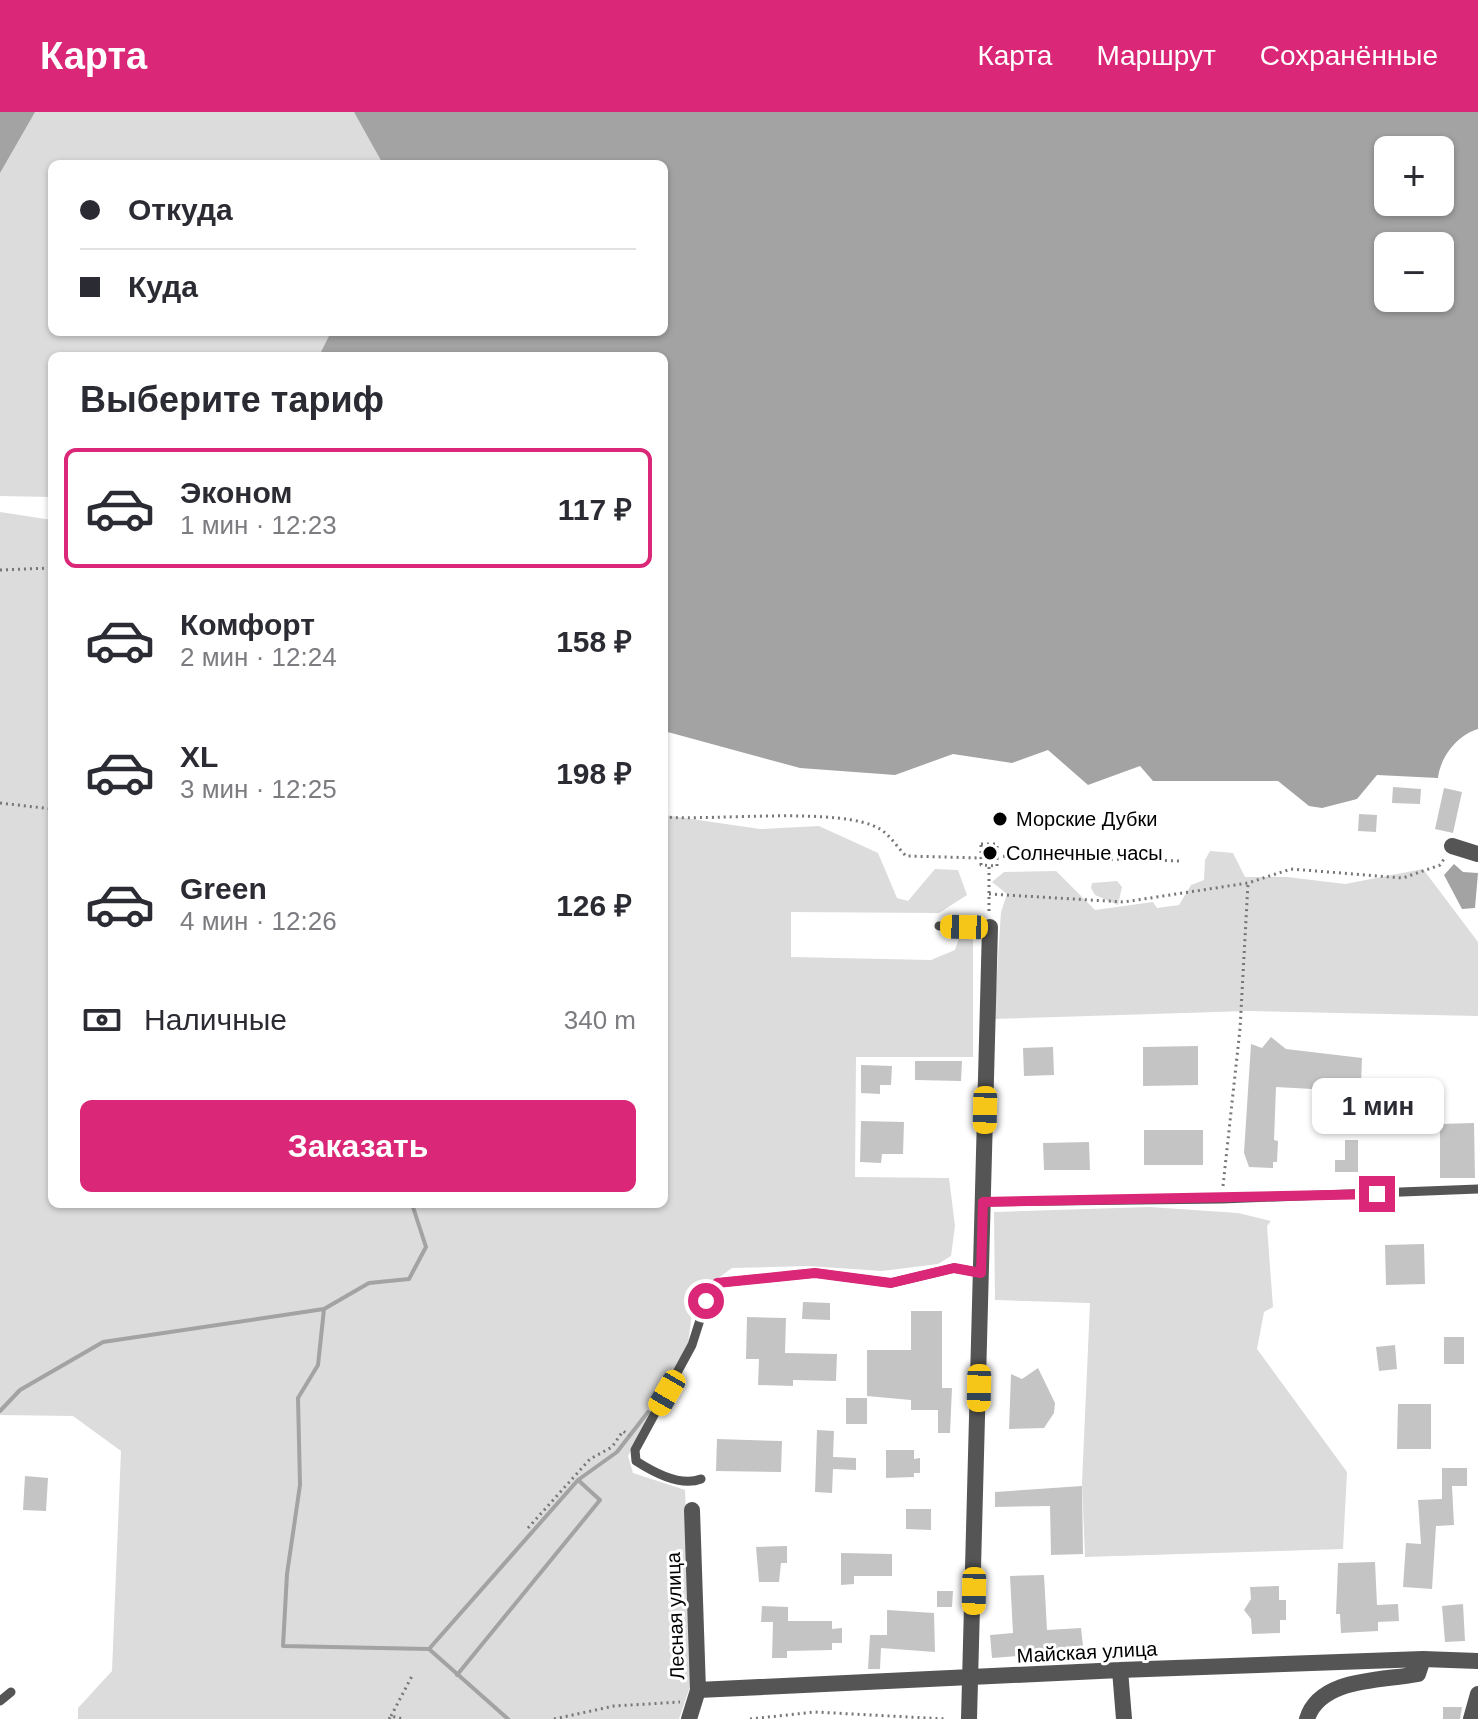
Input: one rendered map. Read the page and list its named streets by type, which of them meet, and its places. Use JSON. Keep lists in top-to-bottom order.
{
  "streets": {
    "street": ["Лесная улица", "Майская улица"]
  },
  "crossings": [
    ["Лесная улица", "Майская улица"]
  ],
  "places": ["Морские Дубки", "Солнечные часы"],
  "page": {
    "header": "Карта",
    "nav": ["Карта", "Маршрут", "Сохранённые"],
    "map_buttons": ["+", "−"],
    "banner": ["Откуда", "Куда"],
    "heading": "Выберите тариф",
    "list": [
      {
        "name": "Эконом",
        "note": "1 мин · 12:23",
        "value": "117 ₽"
      },
      {
        "name": "Комфорт",
        "note": "2 мин · 12:24",
        "value": "158 ₽"
      },
      {
        "name": "XL",
        "note": "3 мин · 12:25",
        "value": "198 ₽"
      },
      {
        "name": "Green",
        "note": "4 мин · 12:26",
        "value": "126 ₽"
      }
    ],
    "pay": ["Наличные", "340 m"],
    "bubble": "1 мин",
    "buttons": "Заказать"
  }
}
